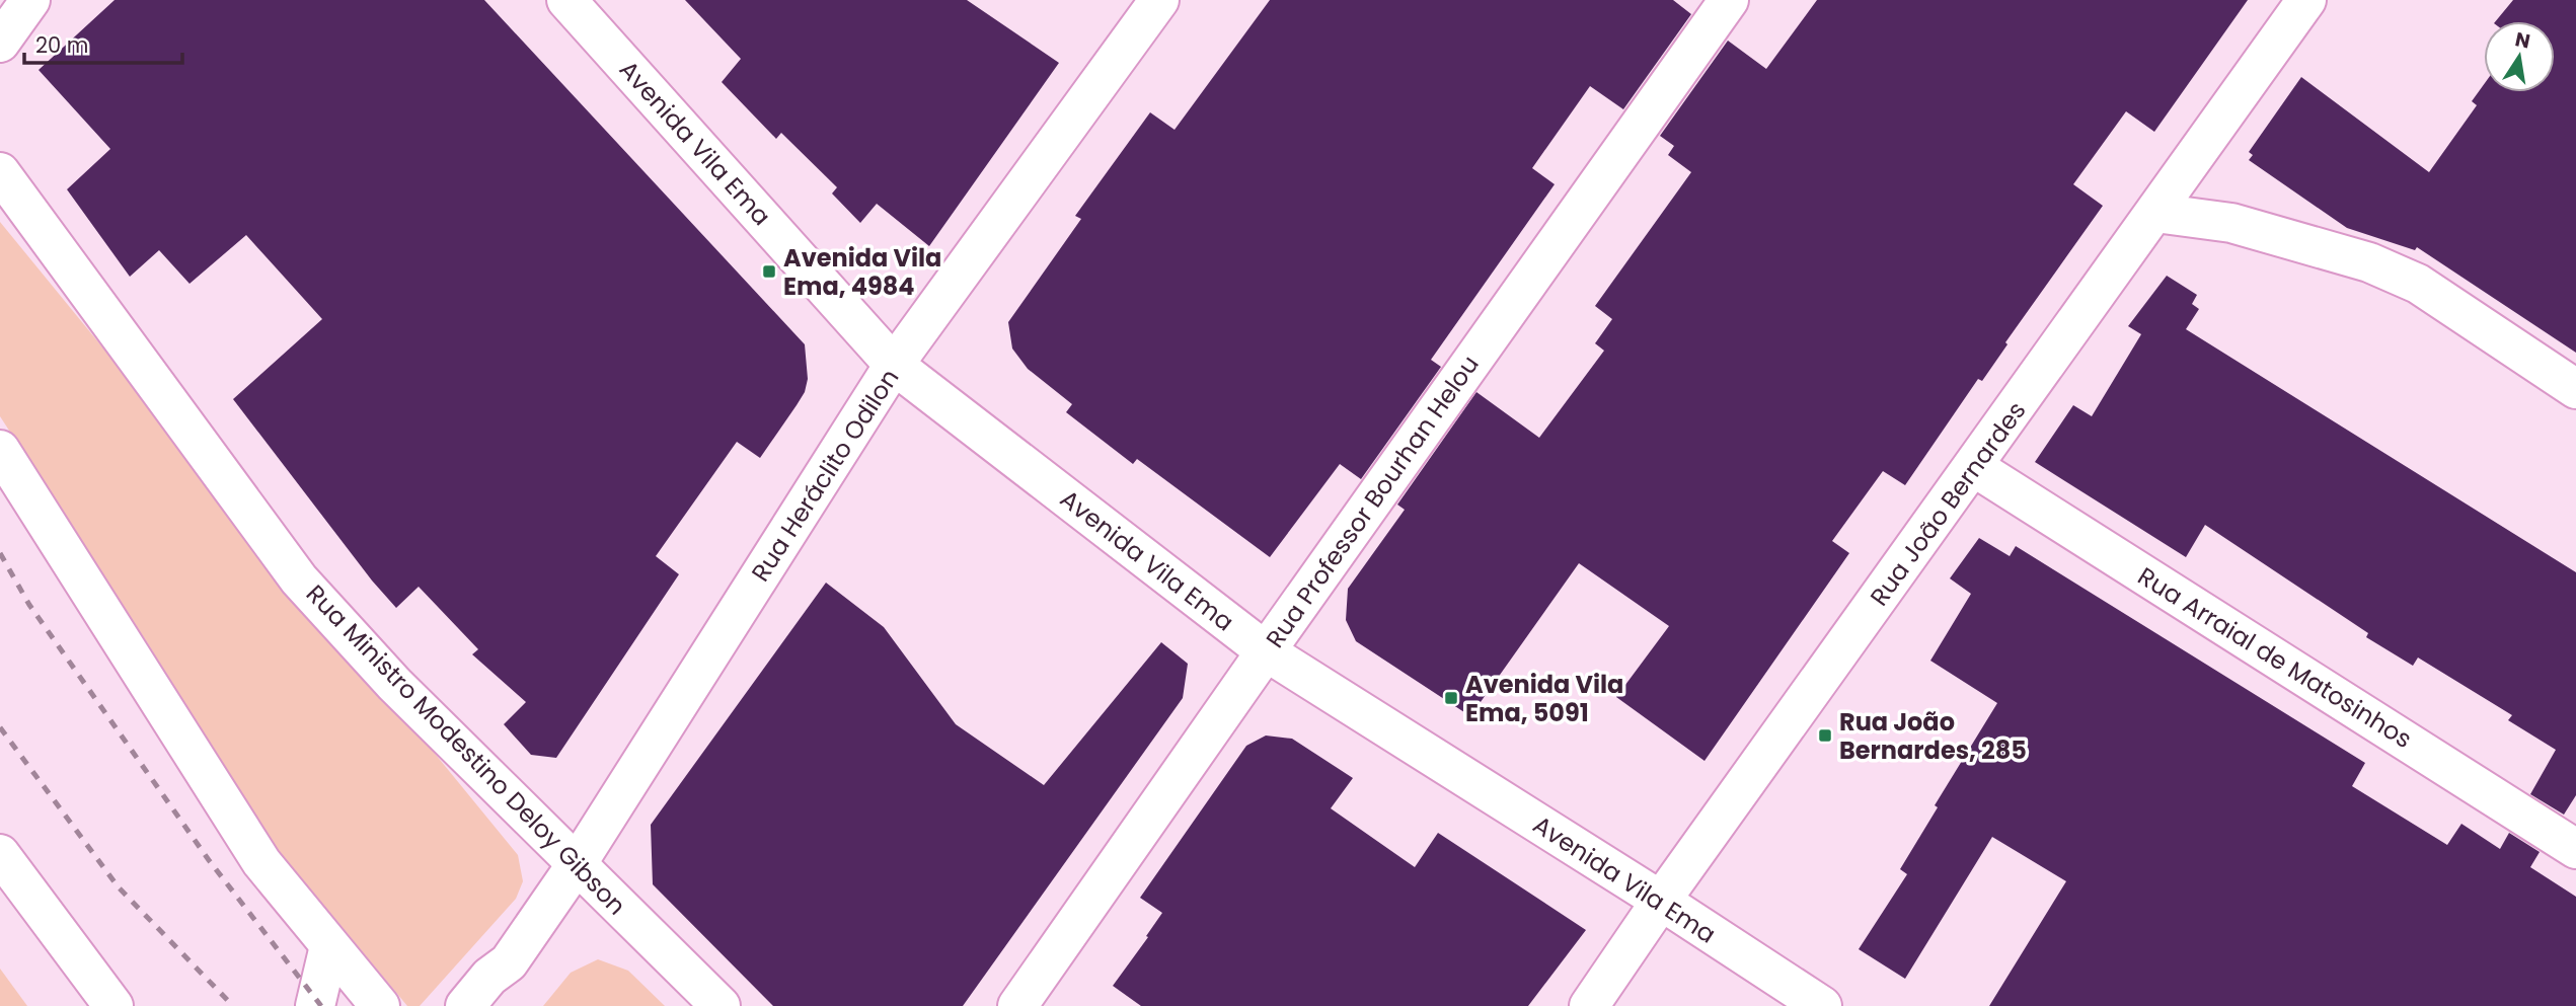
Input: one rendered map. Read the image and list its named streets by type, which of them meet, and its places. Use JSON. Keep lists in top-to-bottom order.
{
  "streets": {
    "street": [
      "Avenida Vila Ema",
      "Rua Heráclito Odilon",
      "Rua Professor Bourhan Helou",
      "Rua João Bernardes",
      "Rua Arraial de Matosinhos",
      "Rua Ministro Modestino Deloy Gibson"
    ]
  },
  "crossings": [
    ["Avenida Vila Ema", "Rua Heráclito Odilon"],
    ["Avenida Vila Ema", "Rua Professor Bourhan Helou"],
    ["Avenida Vila Ema", "Rua João Bernardes"],
    ["Rua Heráclito Odilon", "Rua Ministro Modestino Deloy Gibson"],
    ["Rua João Bernardes", "Rua Arraial de Matosinhos"]
  ],
  "places": {
    "transit": ["Avenida Vila Ema, 4984", "Avenida Vila Ema, 5091", "Rua João Bernardes, 285"]
  },
  "scale_bar": "20 m",
  "north": "top"
}
